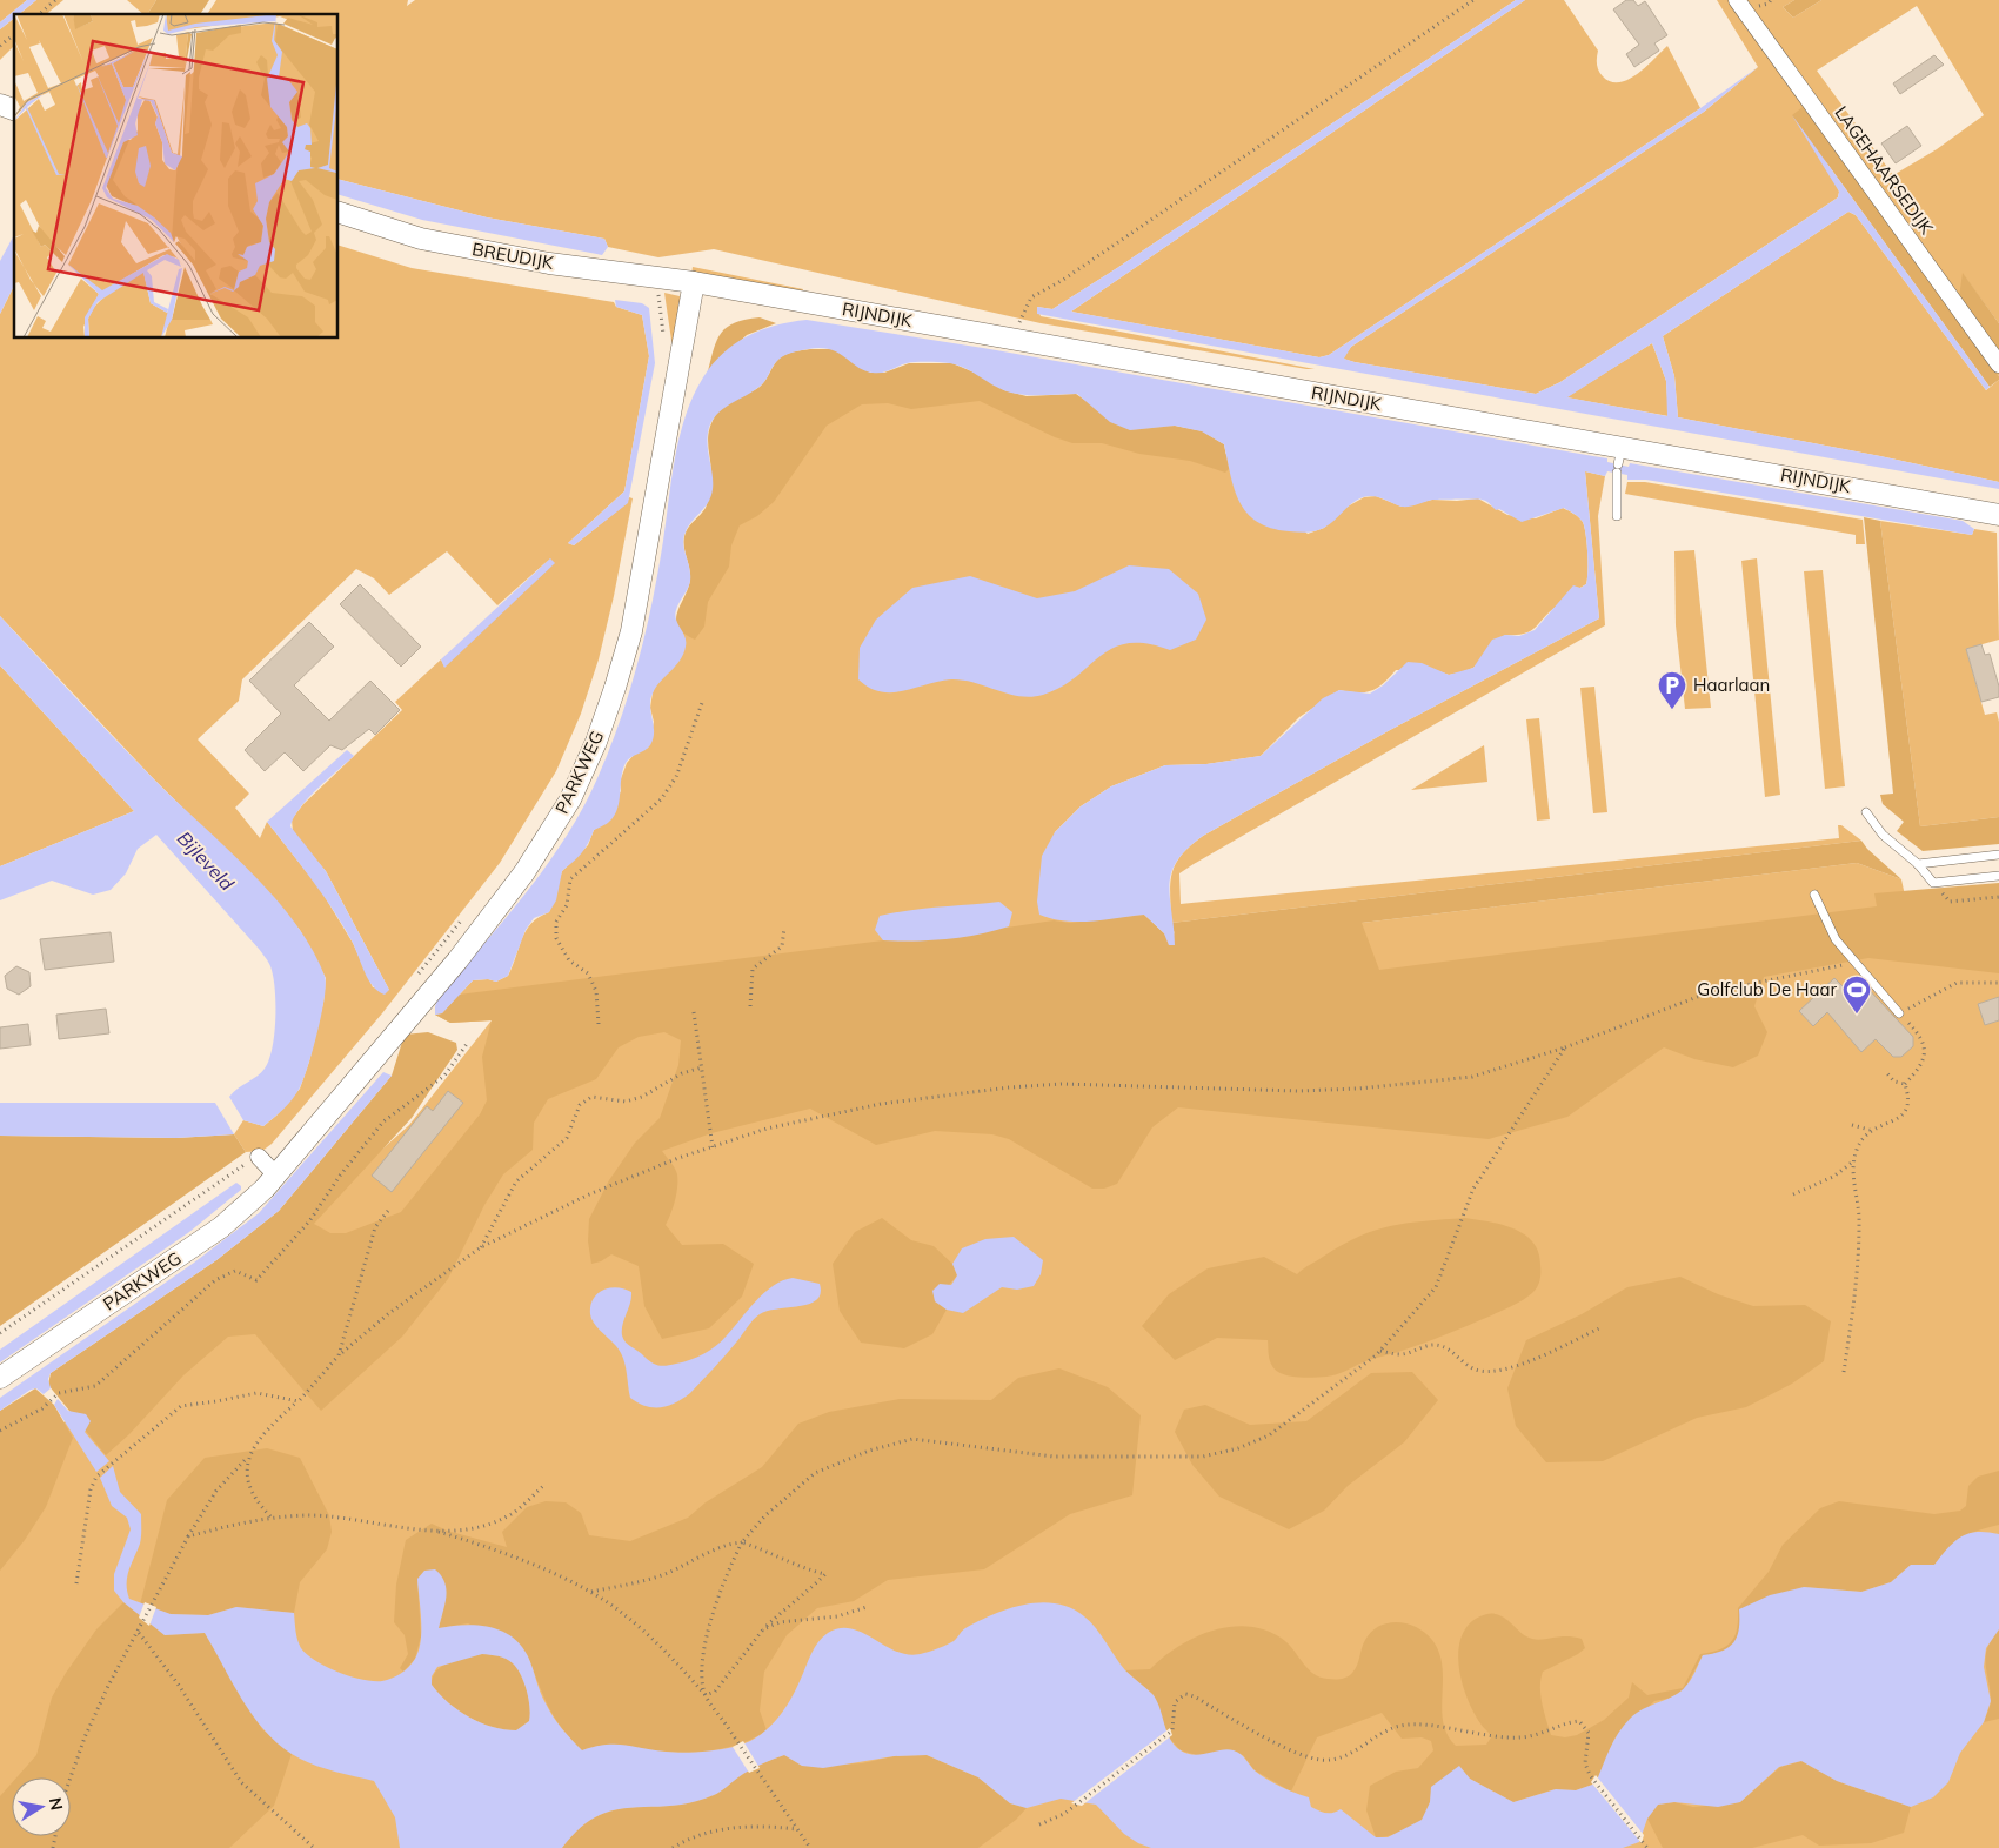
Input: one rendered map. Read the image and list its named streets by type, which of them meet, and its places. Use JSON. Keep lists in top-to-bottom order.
{
  "streets": {
    "street": [
      "LAGEHAARSEDIJK",
      "BREUDIJK",
      "RIJNDIJK",
      "PARKWEG"
    ]
  },
  "crossings": [
    ["BREUDIJK", "RIJNDIJK"],
    ["BREUDIJK", "PARKWEG"],
    ["RIJNDIJK", "PARKWEG"]
  ],
  "water": ["Bijleveld"],
  "places": {
    "parking": ["Haarlaan"],
    "sports": ["Golfclub De Haar"]
  },
  "north": "right"
}
